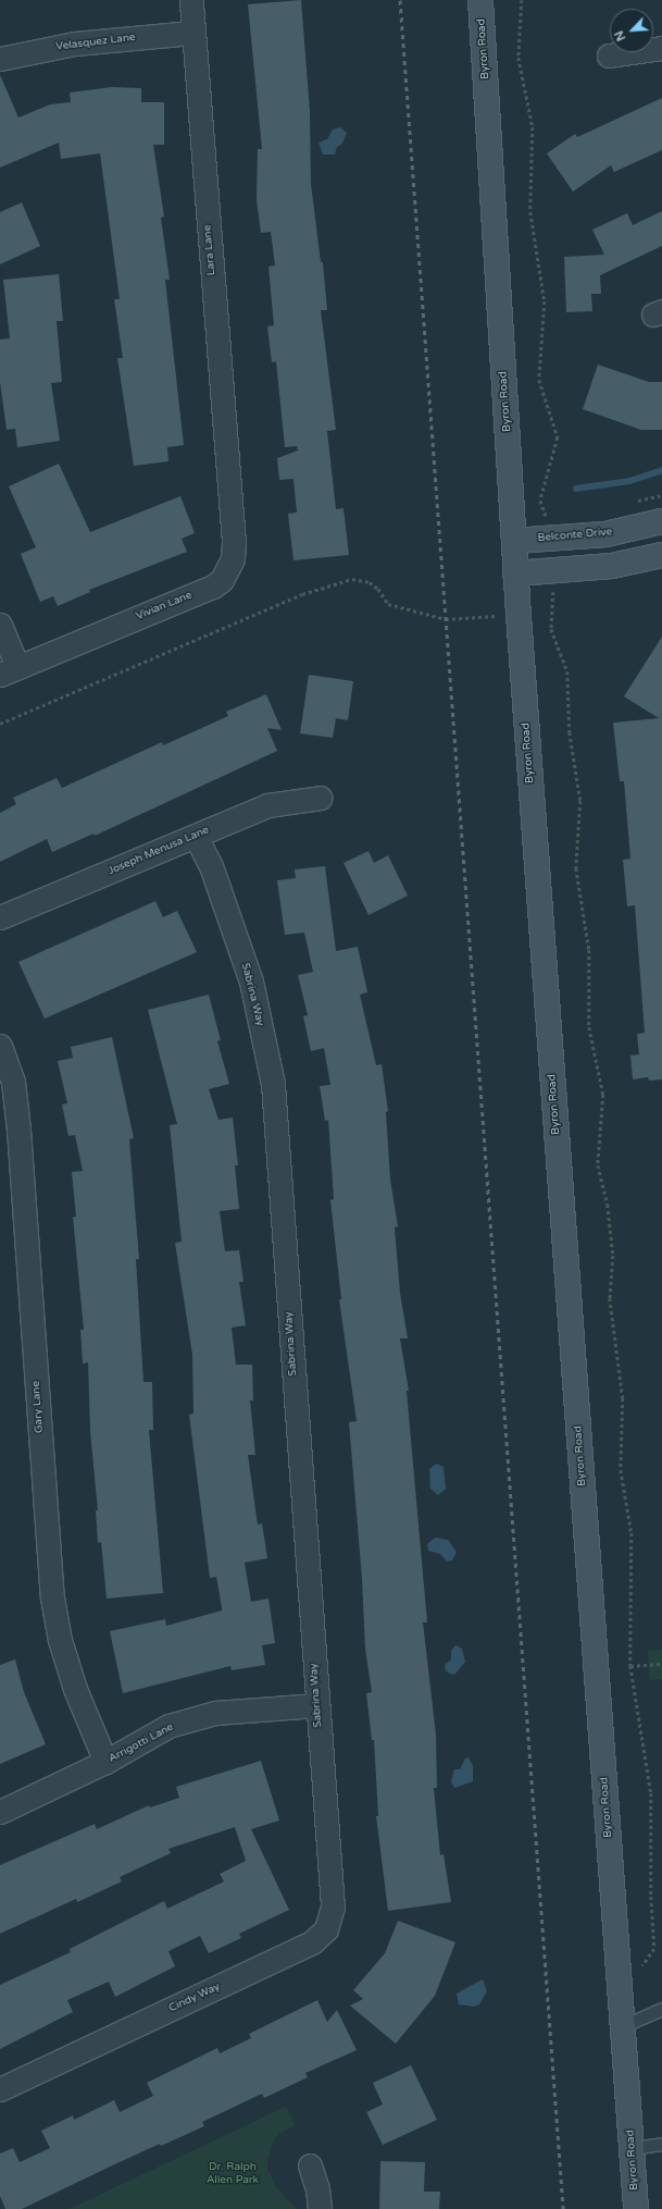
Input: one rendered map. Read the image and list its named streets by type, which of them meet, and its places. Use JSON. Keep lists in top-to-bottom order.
{
  "streets": {
    "main road": ["Byron Road", "Belconte Drive"],
    "street": [
      "Velasquez Lane",
      "Lara Lane",
      "Vivian Lane",
      "Joseph Menusa Lane",
      "Sabrina Way",
      "Gary Lane",
      "Arrigotti Lane",
      "Cindy Way"
    ]
  },
  "crossings": [
    ["Velasquez Lane", "Lara Lane"],
    ["Byron Road", "Belconte Drive"],
    ["Lara Lane", "Vivian Lane"],
    ["Joseph Menusa Lane", "Sabrina Way"],
    ["Sabrina Way", "Arrigotti Lane"],
    ["Sabrina Way", "Cindy Way"],
    ["Gary Lane", "Arrigotti Lane"]
  ],
  "parks": ["Dr. Ralph Allen Park"],
  "north": "bottom left"
}
